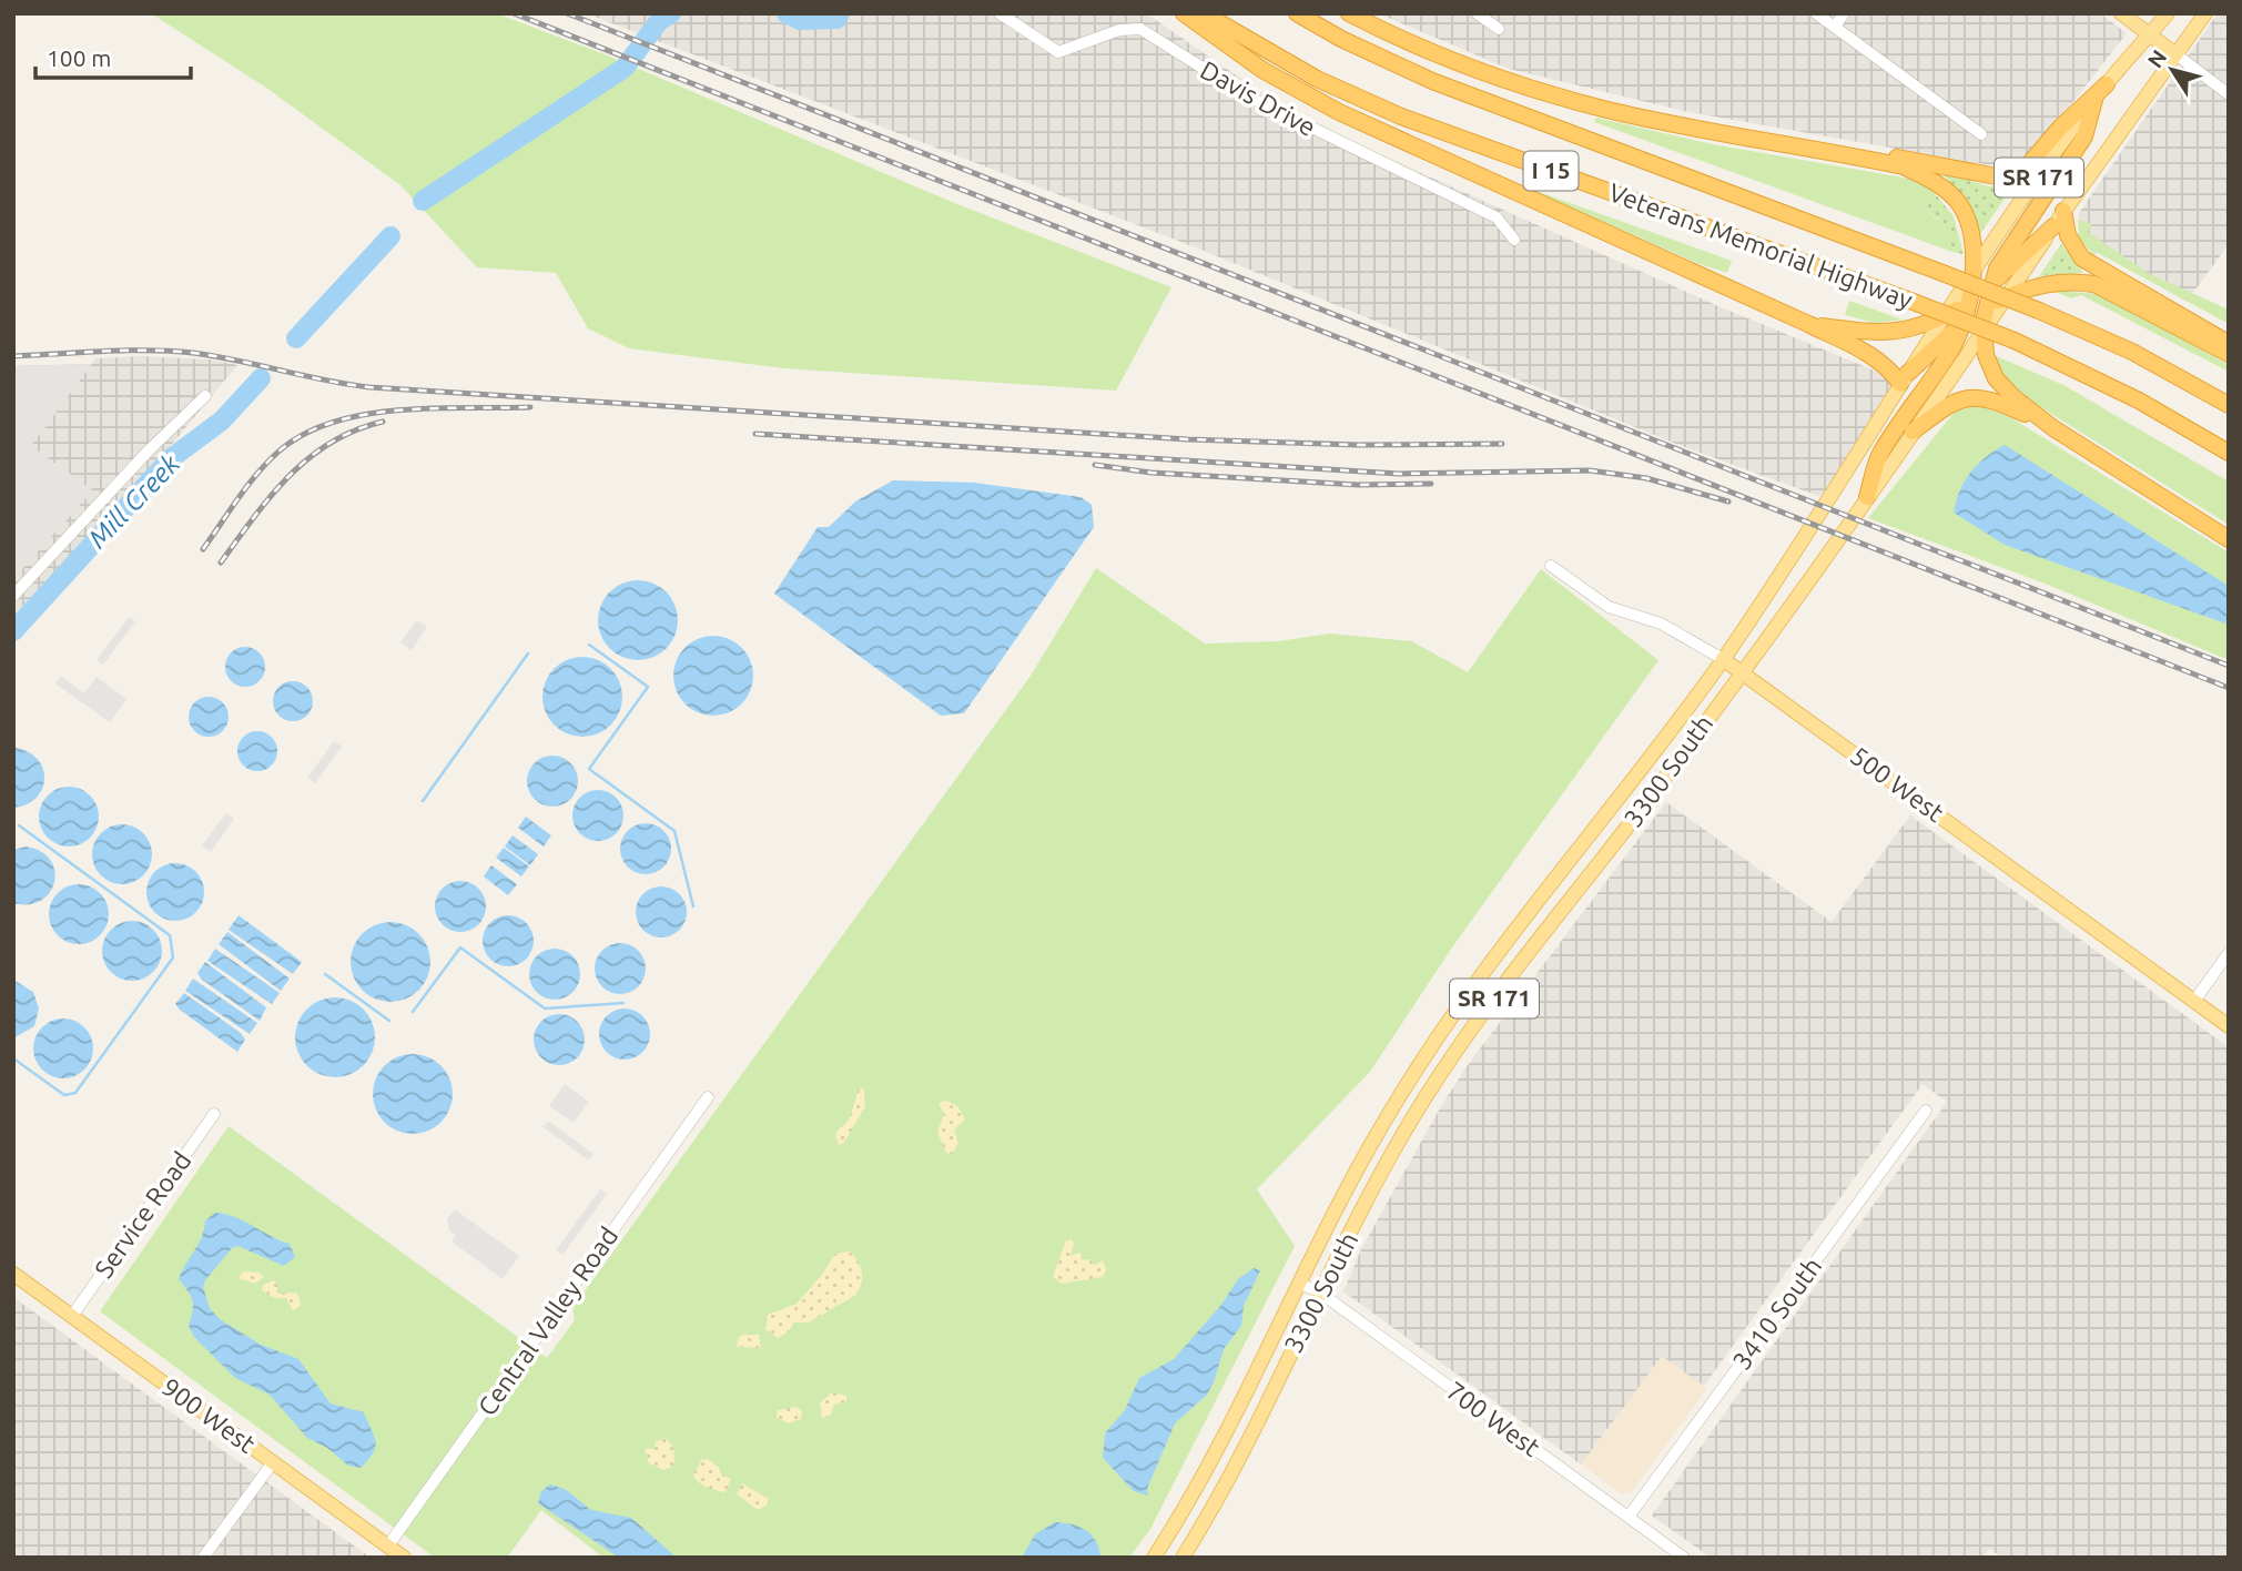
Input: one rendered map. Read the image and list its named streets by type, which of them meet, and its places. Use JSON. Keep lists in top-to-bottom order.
{
  "streets": {
    "highway": ["I 15", "Veterans Memorial Highway"],
    "main road": [
      "SR 171",
      "3300 South",
      "500 West",
      "900 West"
    ],
    "street": [
      "Davis Drive",
      "Service Road",
      "3410 South",
      "Central Valley Road",
      "700 West"
    ]
  },
  "crossings": [
    ["3300 South", "500 West"],
    ["3300 South", "700 West"],
    ["Service Road", "900 West"],
    ["3410 South", "700 West"],
    ["Central Valley Road", "900 West"]
  ],
  "water": ["Mill Creek"],
  "scale_bar": "100 m",
  "north": "top left"
}
